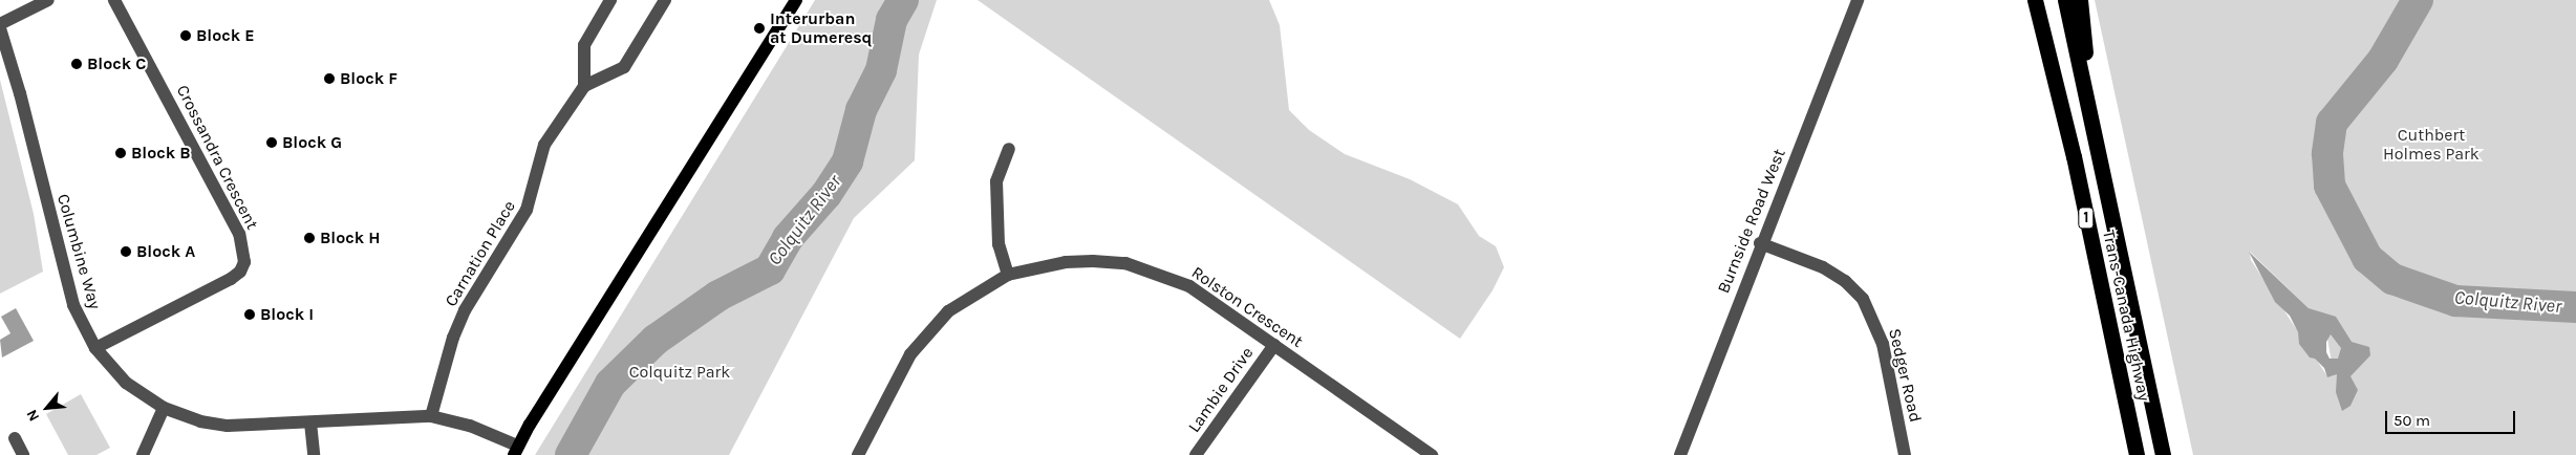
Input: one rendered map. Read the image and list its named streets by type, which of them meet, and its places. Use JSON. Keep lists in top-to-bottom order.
{
  "streets": {
    "highway": ["1", "Trans-Canada Highway"],
    "street": [
      "Crossandra Crescent",
      "Burnside Road West",
      "Columbine Way",
      "Carnation Place",
      "Rolston Crescent",
      "Sedger Road",
      "Lambie Drive"
    ]
  },
  "crossings": [
    ["Crossandra Crescent", "Columbine Way"],
    ["Burnside Road West", "Sedger Road"],
    ["Columbine Way", "Carnation Place"],
    ["Rolston Crescent", "Lambie Drive"]
  ],
  "water": ["Colquitz River"],
  "parks": ["Cuthbert Holmes Park", "Colquitz Park"],
  "places": [
    "Interurban at Dumeresq",
    "Block E",
    "Block C",
    "Block F",
    "Block G",
    "Block B",
    "Block H",
    "Block A",
    "Block I"
  ],
  "scale_bar": "50 m",
  "north": "bottom left"
}
